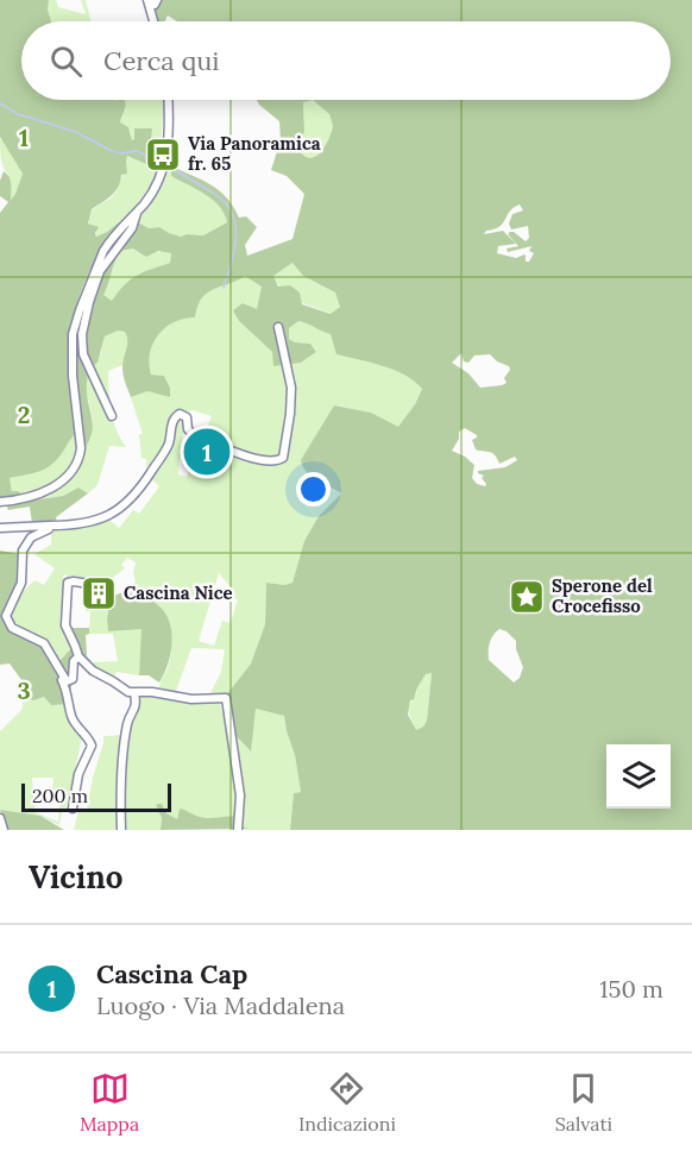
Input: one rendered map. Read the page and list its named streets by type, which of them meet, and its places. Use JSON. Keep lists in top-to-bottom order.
{
  "places": {
    "bus stop": ["Via Panoramica fr. 65"],
    "building": ["Cascina Nice"],
    "place": ["Sperone del Crocefisso"]
  },
  "scale_bar": "200 m",
  "page": {
    "search": "Cerca qui",
    "pins": "1",
    "scale": "200 m",
    "heading": "Vicino",
    "list": [
      {
        "mark": "1",
        "name": "Cascina Cap",
        "note": "Luogo · Via Maddalena",
        "value": "150 m"
      }
    ],
    "nav": ["Mappa", "Indicazioni", "Salvati"]
  },
  "grid": {
    "rows": ["1", "2", "3"]
  }
}
